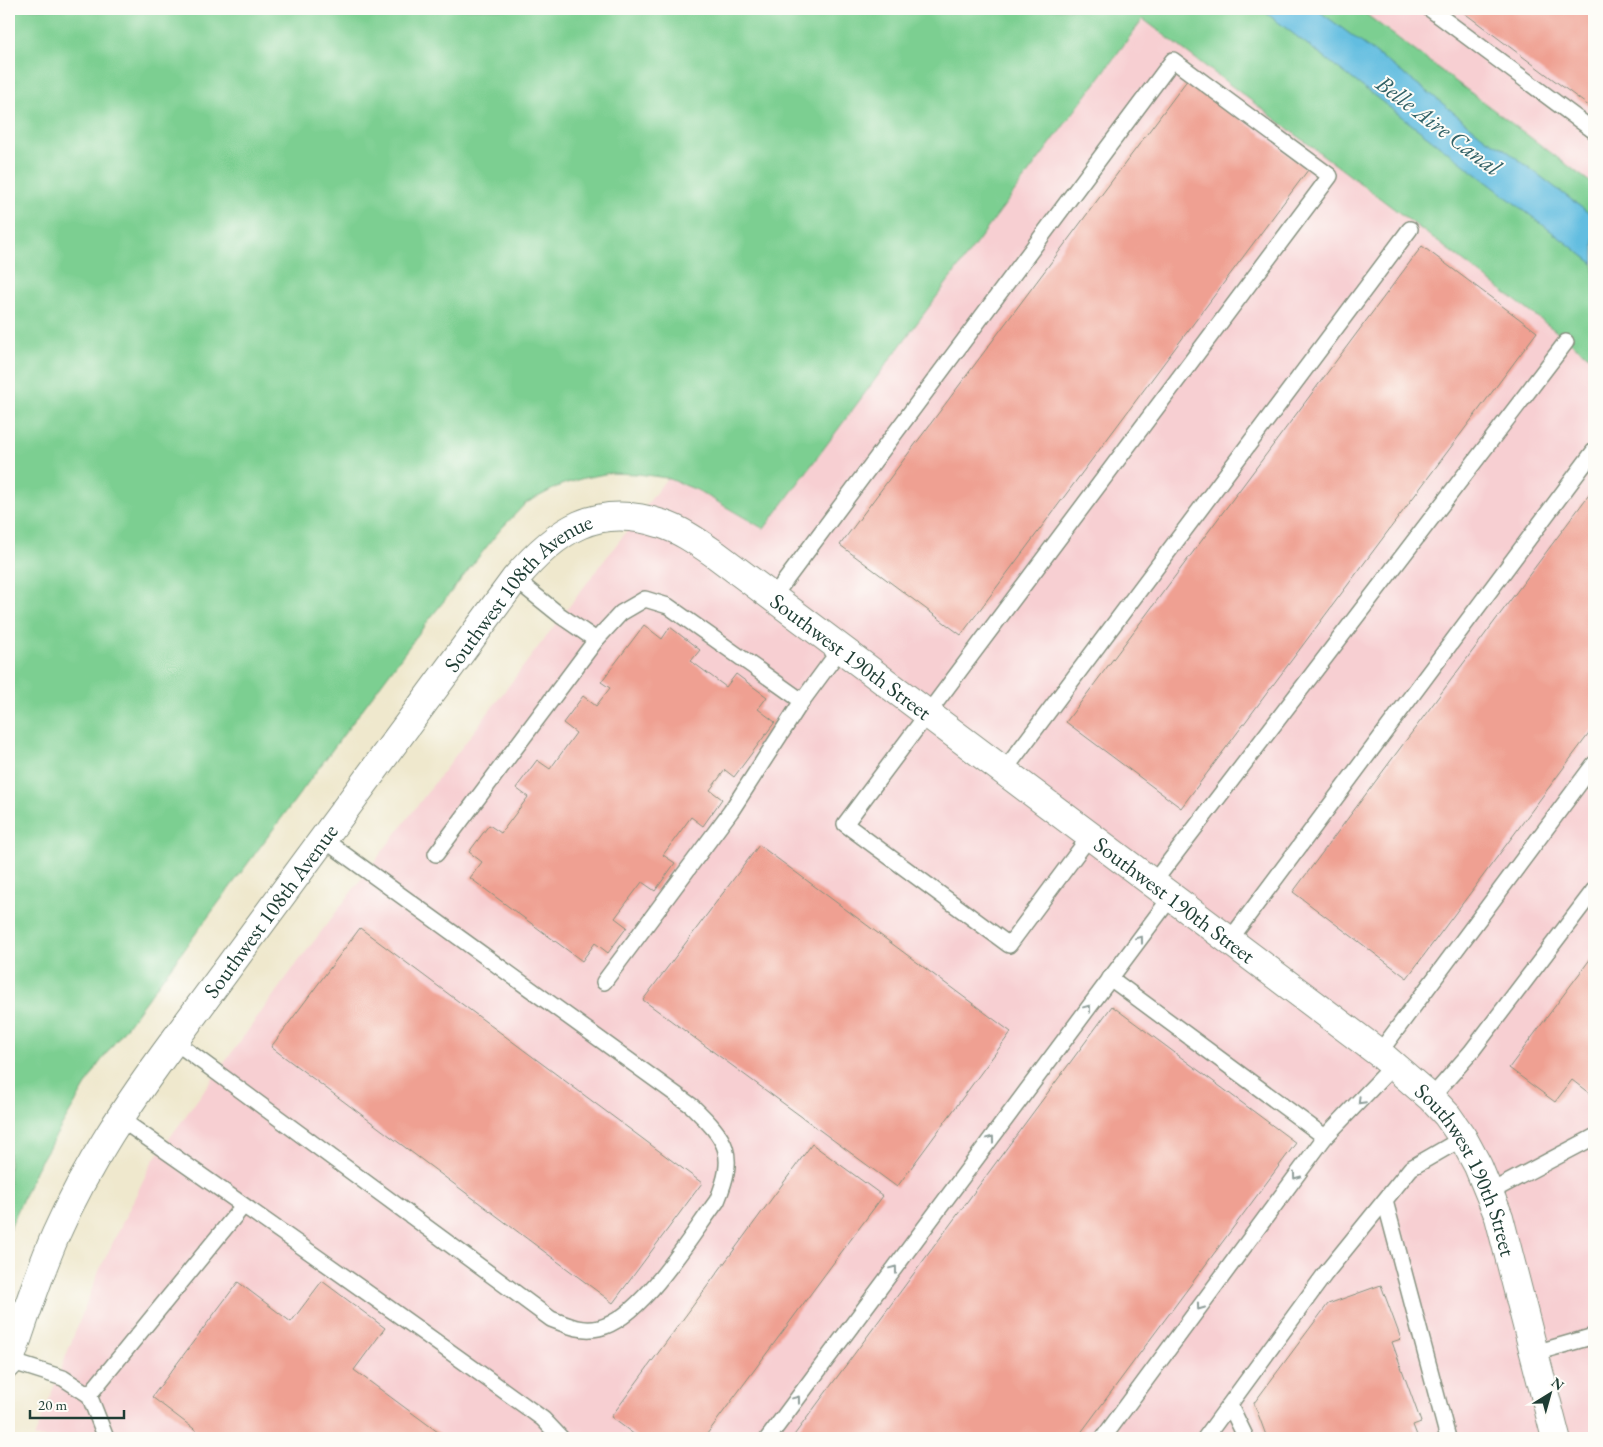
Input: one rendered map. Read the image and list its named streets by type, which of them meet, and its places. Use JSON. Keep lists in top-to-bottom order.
{
  "streets": {
    "street": ["Southwest 108th Avenue", "Southwest 190th Street"]
  },
  "crossings": [
    ["Southwest 108th Avenue", "Southwest 190th Street"]
  ],
  "water": ["Belle Aire Canal"],
  "scale_bar": "20 m",
  "north": "top right"
}
